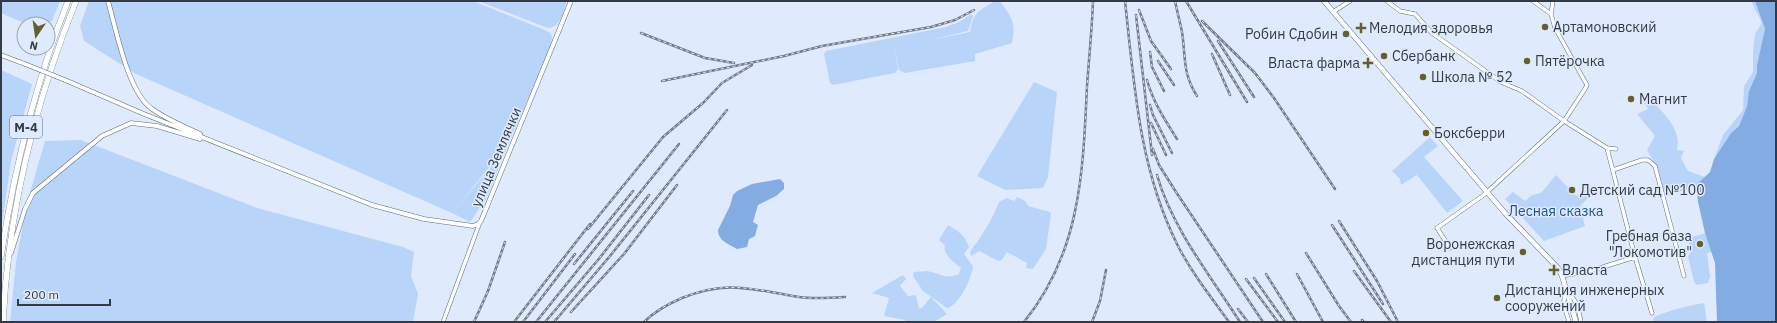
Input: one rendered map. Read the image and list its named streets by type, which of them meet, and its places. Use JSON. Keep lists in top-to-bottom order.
{
  "streets": {
    "highway": ["М-4"],
    "street": ["улица Землячки"]
  },
  "parks": ["Лесная сказка"],
  "places": {
    "other": [
      "Артамоновский",
      "Робин Сдобин",
      "Сбербанк",
      "Пятёрочка",
      "Школа № 52",
      "Магнит",
      "Боксберри",
      "Детский сад №100",
      "Гребная база \"Локомотив\"",
      "Воронежская дистанция пути",
      "Дистанция инженерных сооружений"
    ],
    "health": ["Мелодия здоровья", "Власта фарма", "Власта"]
  },
  "scale_bar": "200 m",
  "north": "bottom"
}
